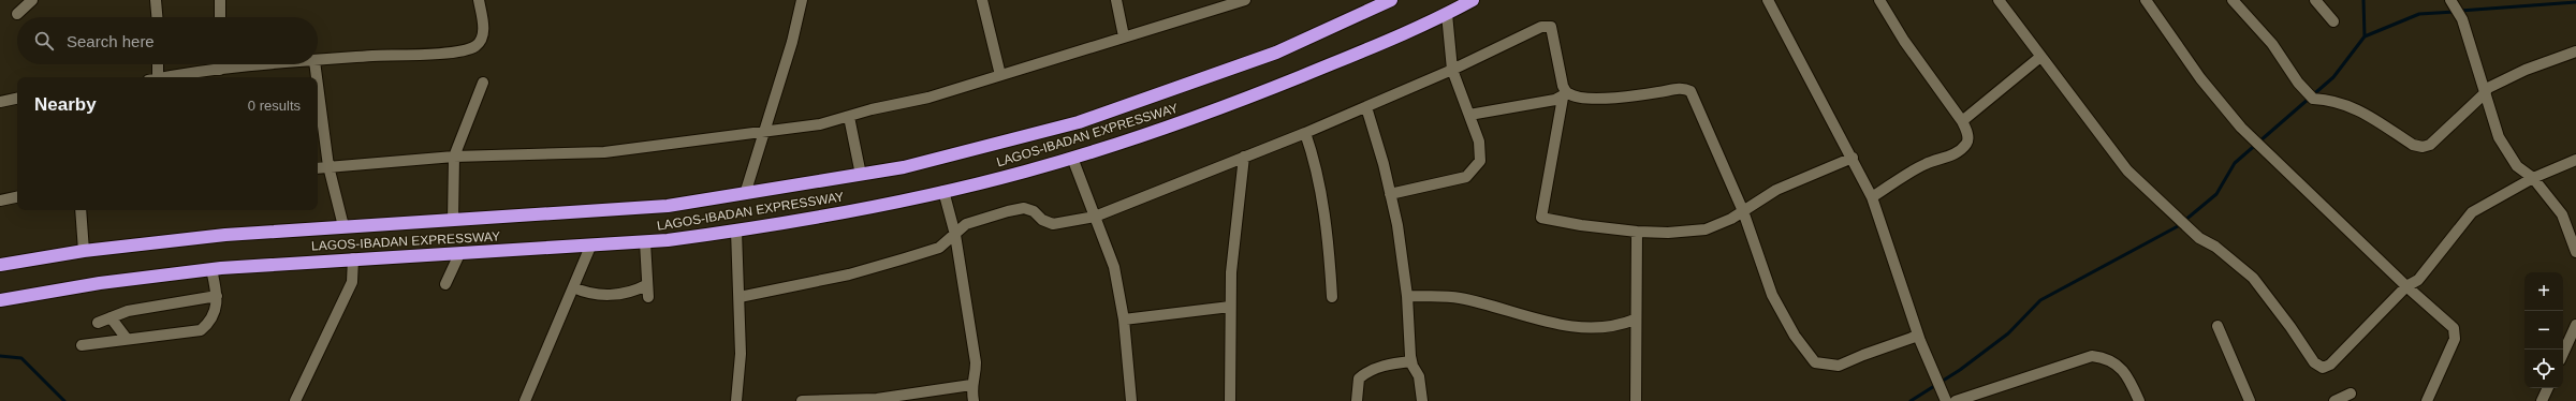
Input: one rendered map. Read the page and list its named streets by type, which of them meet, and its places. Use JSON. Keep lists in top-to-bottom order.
{
  "streets": {
    "highway": ["LAGOS-IBADAN EXPRESSWAY"]
  },
  "page": {
    "search": "Search here",
    "heading": ["Nearby", "0 results"],
    "map_buttons": ["+", "−"]
  }
}
